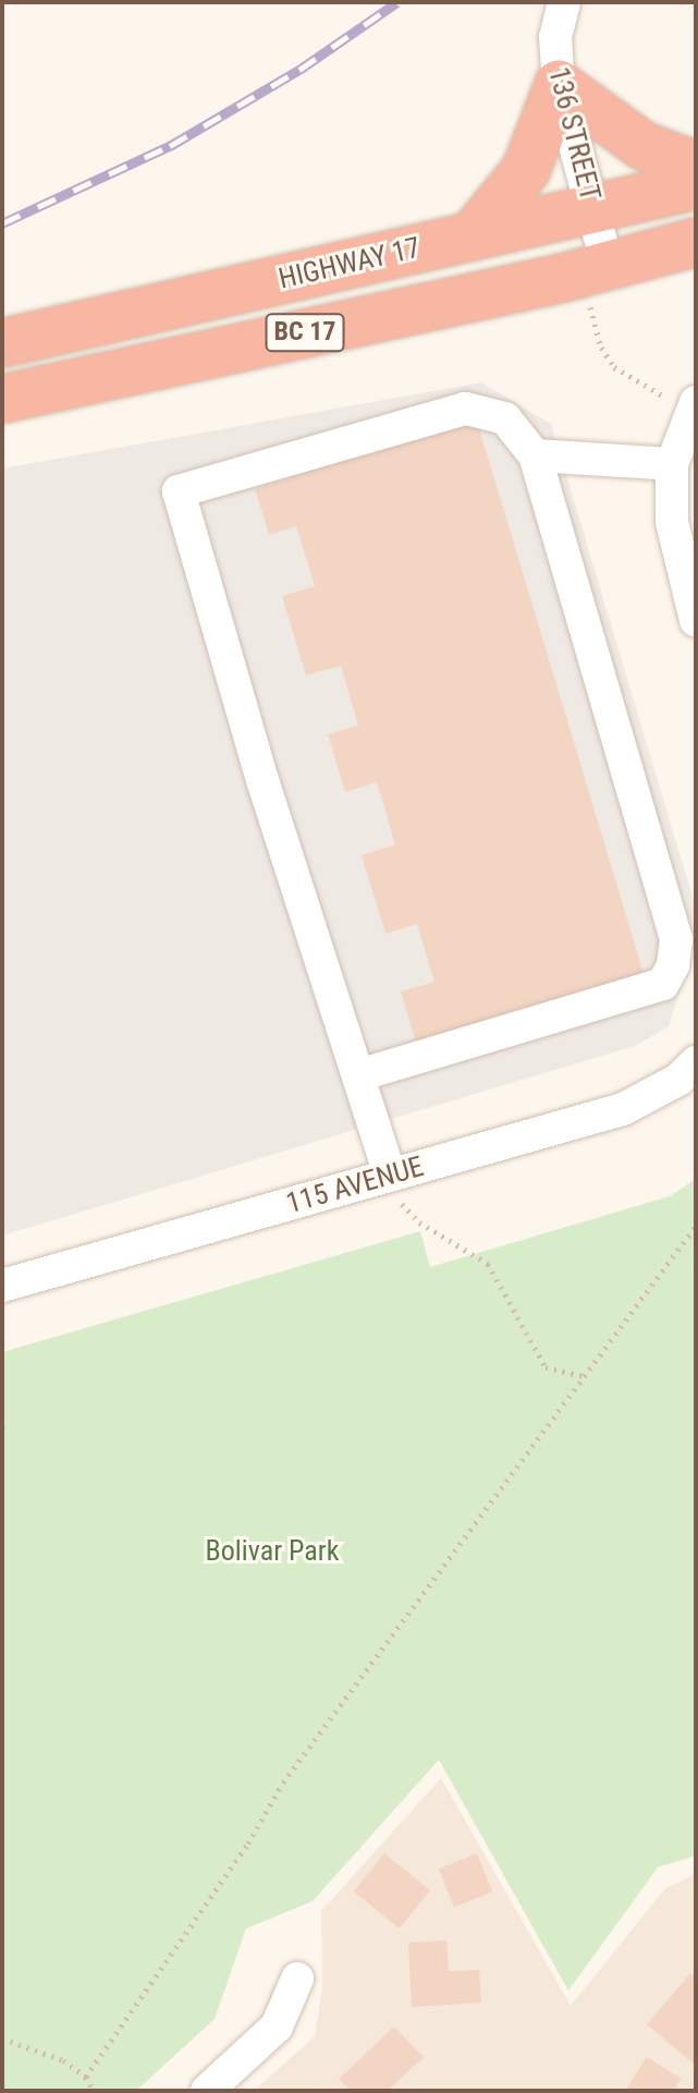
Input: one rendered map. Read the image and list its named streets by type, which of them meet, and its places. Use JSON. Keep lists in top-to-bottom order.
{
  "streets": {
    "highway": ["HIGHWAY 17", "BC 17"],
    "street": ["136 STREET", "115 AVENUE"]
  },
  "crossings": [
    ["136 STREET", "HIGHWAY 17"]
  ],
  "parks": ["Bolivar Park"]
}
